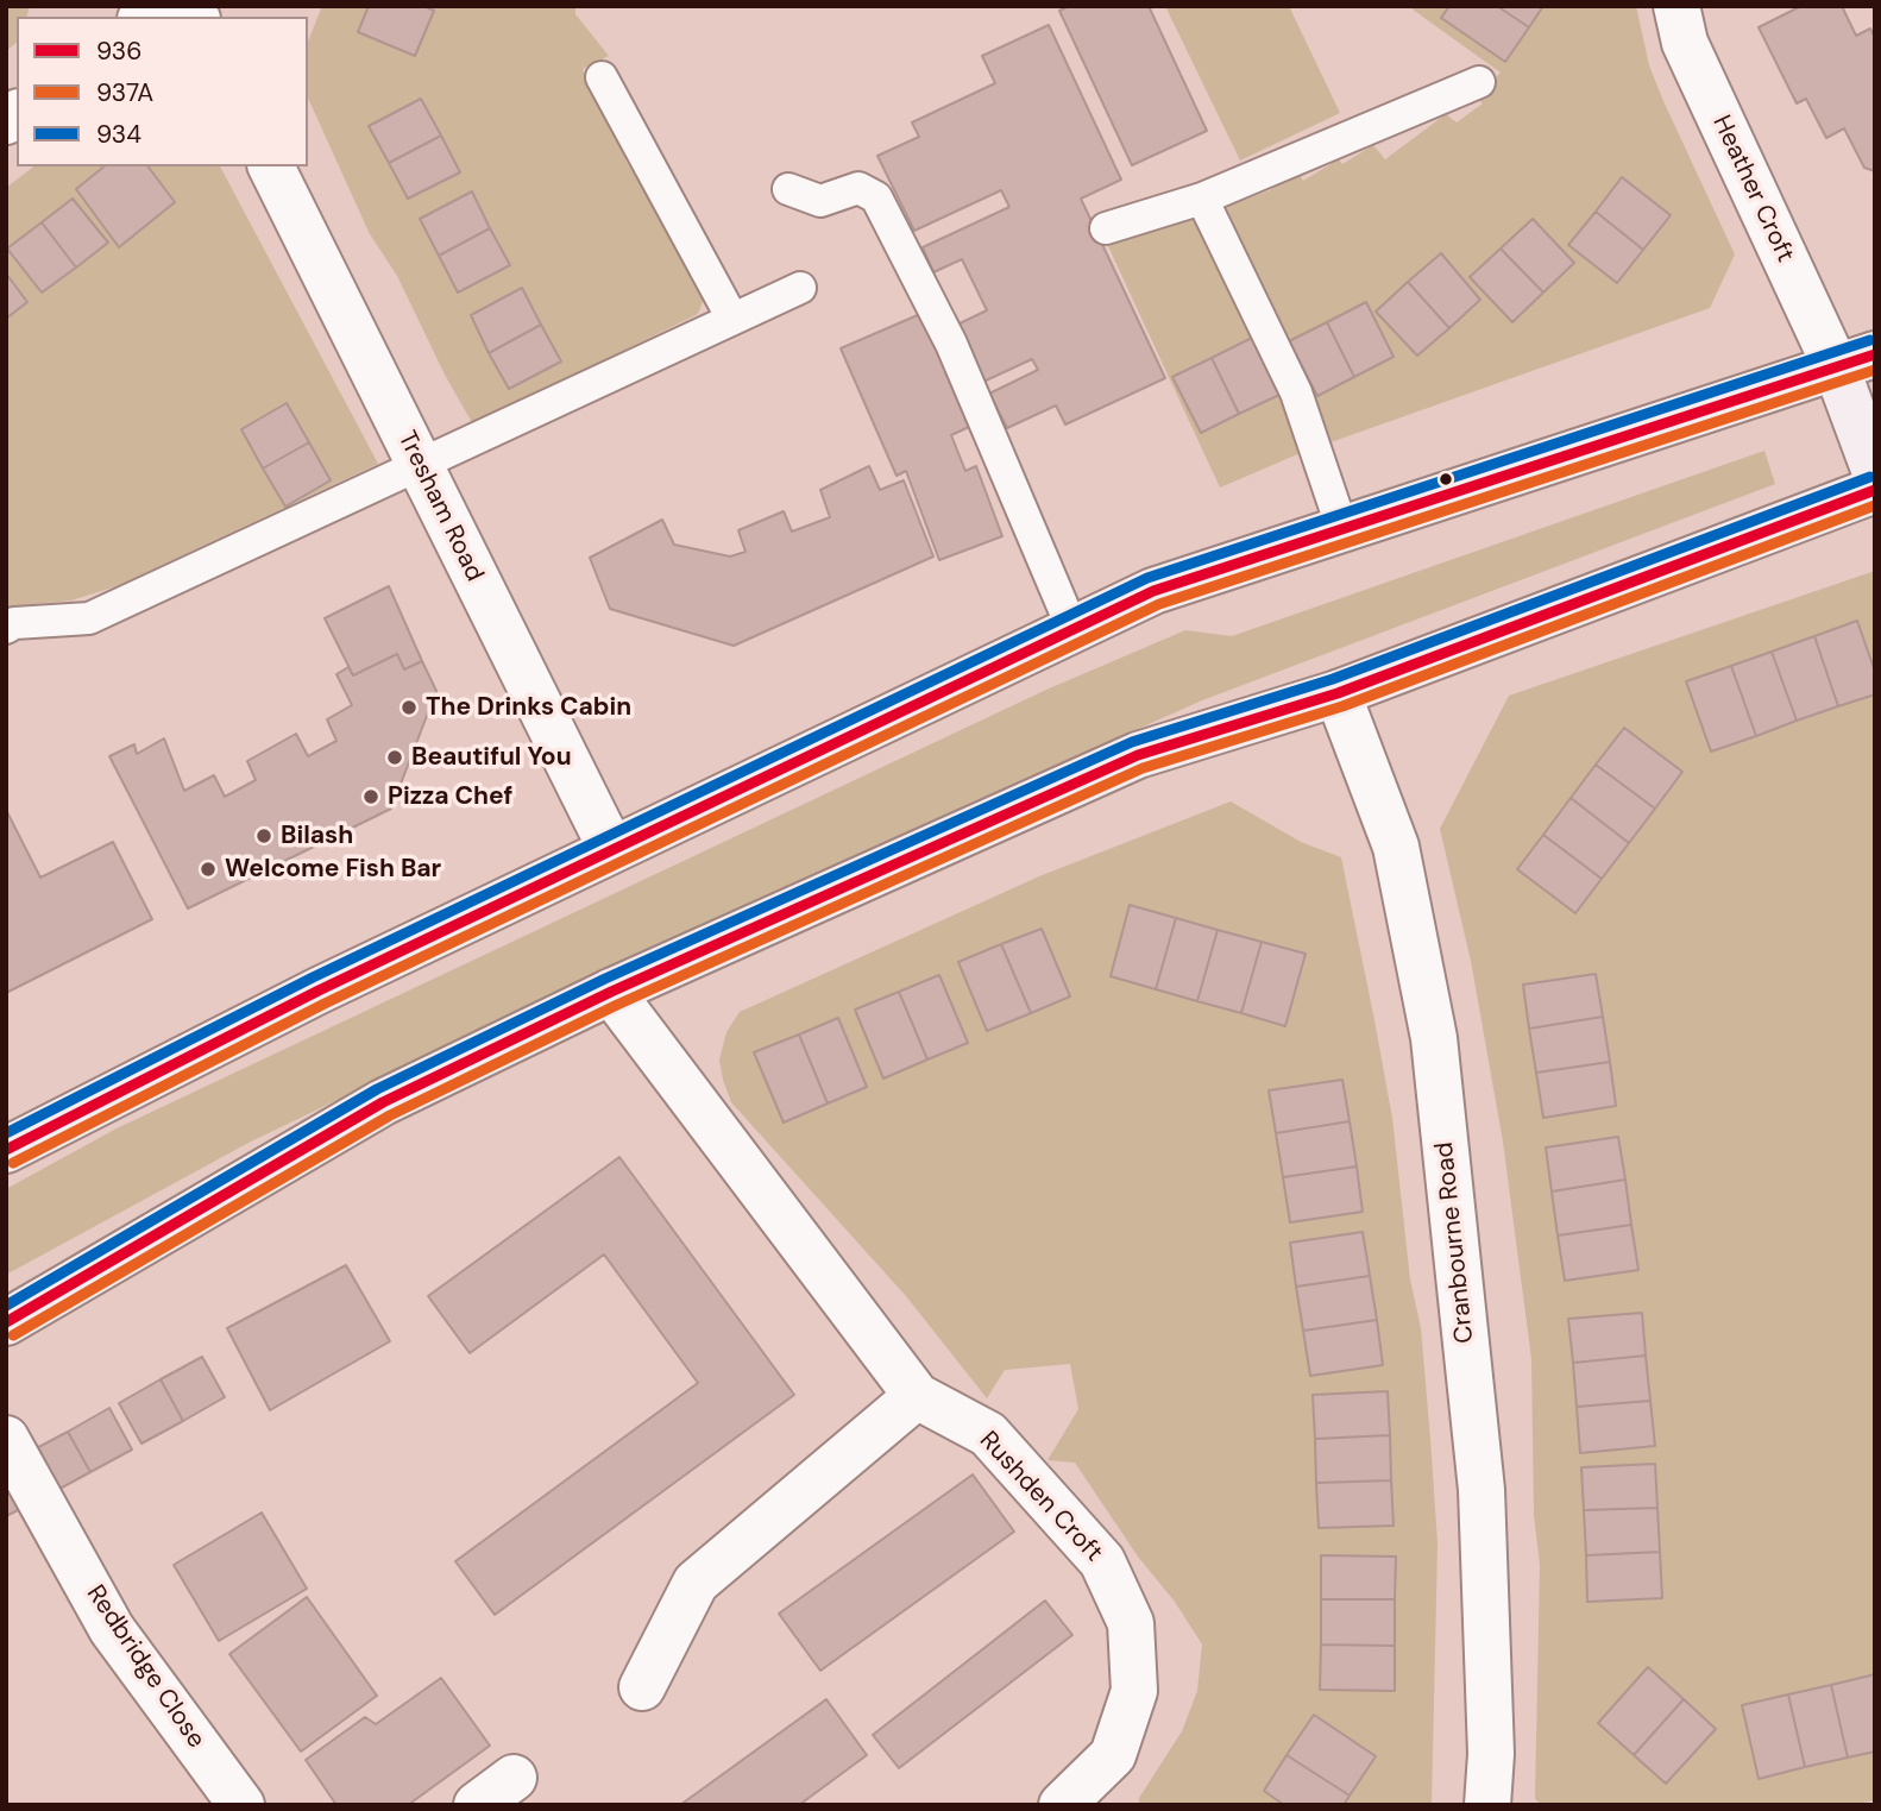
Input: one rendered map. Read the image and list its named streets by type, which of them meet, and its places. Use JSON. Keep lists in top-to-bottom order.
{
  "streets": {
    "street": [
      "Heather Croft",
      "Tresham Road",
      "Cranbourne Road",
      "Rushden Croft",
      "Redbridge Close"
    ]
  },
  "places": [
    "The Drinks Cabin",
    "Beautiful You",
    "Pizza Chef",
    "Bilash",
    "Welcome Fish Bar"
  ],
  "lines": ["transit line 934", "transit line 936", "transit line 937A"],
  "legend": ["936", "937A", "934"]
}
